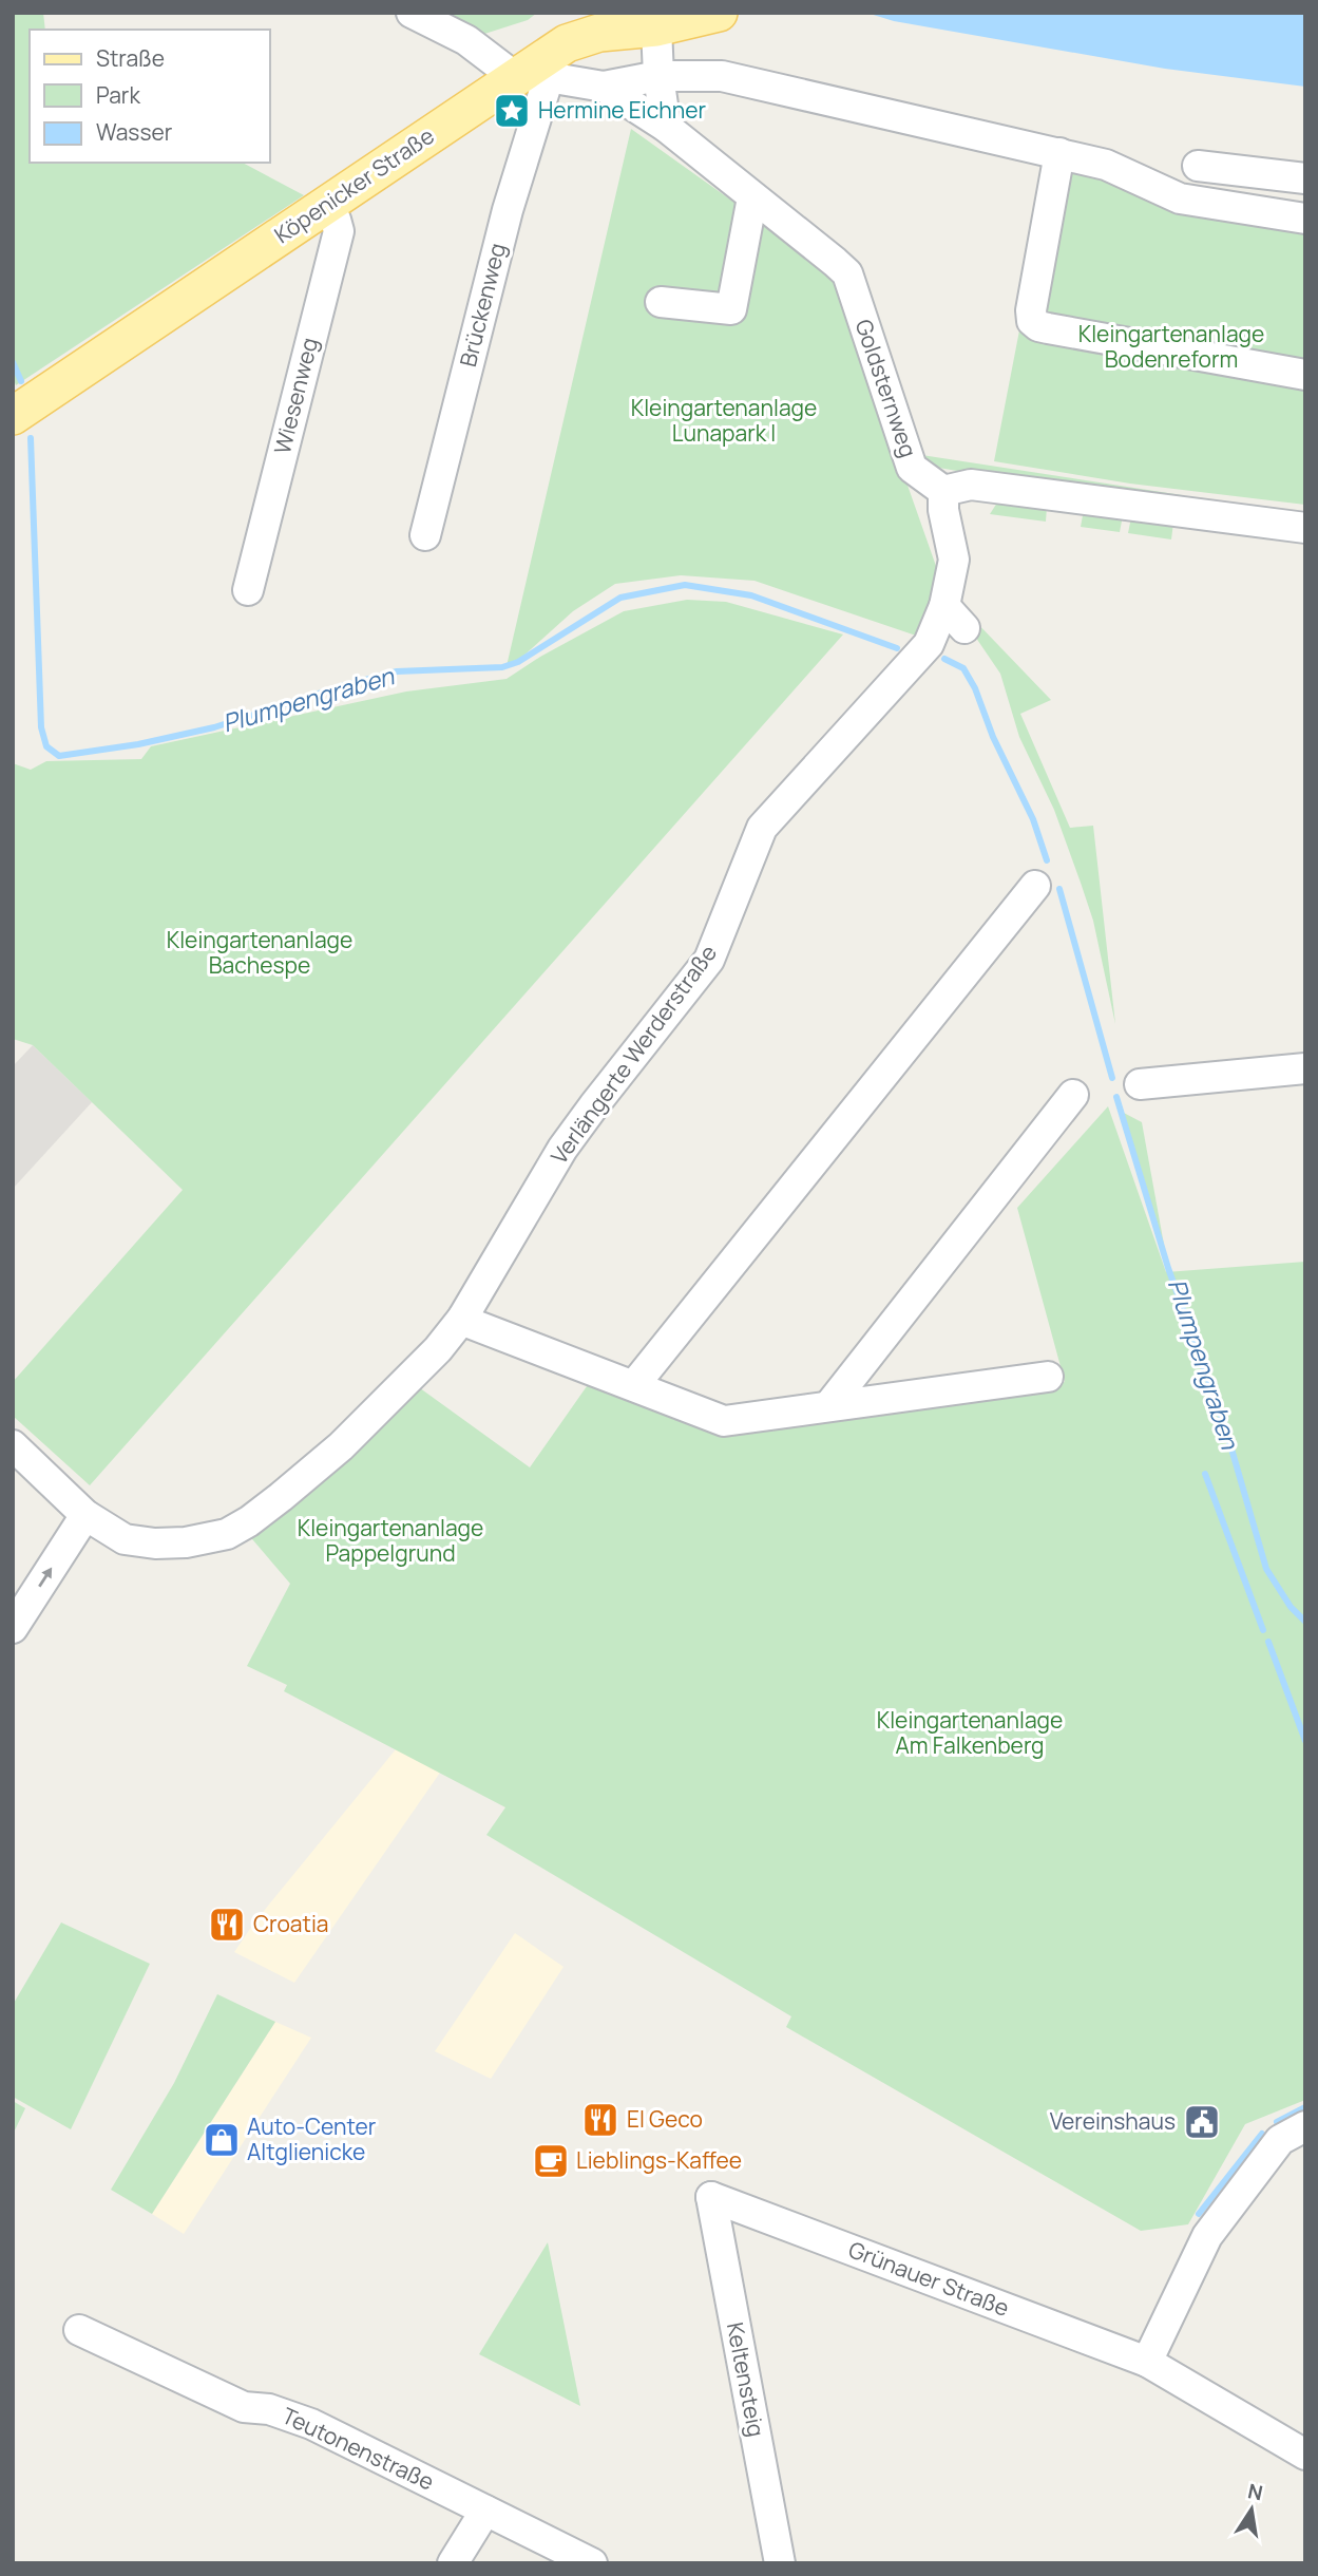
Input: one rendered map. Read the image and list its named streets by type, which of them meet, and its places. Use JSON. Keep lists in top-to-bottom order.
{
  "streets": {
    "main road": ["Köpenicker Straße"],
    "street": [
      "Brückenweg",
      "Goldsternweg",
      "Wiesenweg",
      "Verlängerte Werderstraße",
      "Grünauer Straße",
      "Keltensteig",
      "Teutonenstraße"
    ]
  },
  "crossings": [
    ["Köpenicker Straße", "Brückenweg"],
    ["Köpenicker Straße", "Goldsternweg"],
    ["Köpenicker Straße", "Wiesenweg"],
    ["Brückenweg", "Goldsternweg"],
    ["Goldsternweg", "Verlängerte Werderstraße"],
    ["Grünauer Straße", "Keltensteig"]
  ],
  "water": ["Plumpengraben"],
  "parks": [
    "Kleingartenanlage Bodenreform",
    "Kleingartenanlage Lunapark I",
    "Kleingartenanlage Bachespe",
    "Kleingartenanlage Pappelgrund",
    "Kleingartenanlage Am Falkenberg"
  ],
  "places": {
    "place": ["Hermine Eichner"],
    "restaurant": ["Croatia", "El Geco"],
    "public building": ["Vereinshaus"],
    "shop": ["Auto-Center Altglienicke"],
    "cafe": ["Lieblings-Kaffee"]
  },
  "legend": ["Straße", "Park", "Wasser"],
  "north": "top"
}
